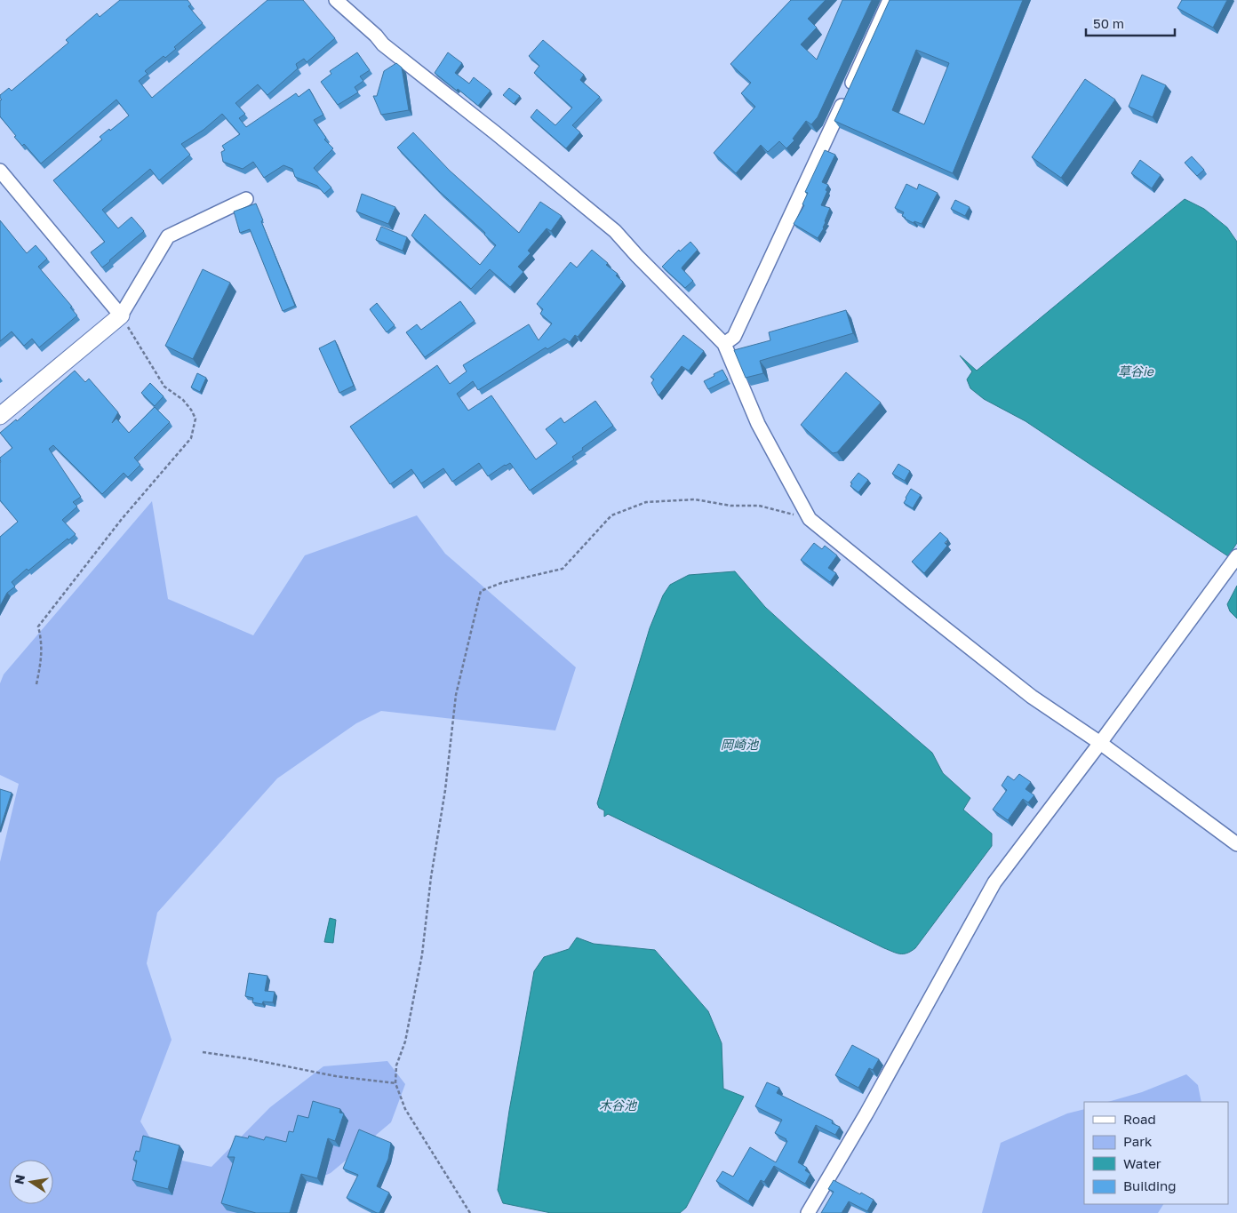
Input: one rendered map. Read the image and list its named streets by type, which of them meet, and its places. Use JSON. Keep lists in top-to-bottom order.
{
  "water": ["草谷ie", "岡崎池", "木谷池"],
  "legend": [
    "Road",
    "Park",
    "Water",
    "Building"
  ],
  "scale_bar": "50 m",
  "north": "left"
}
